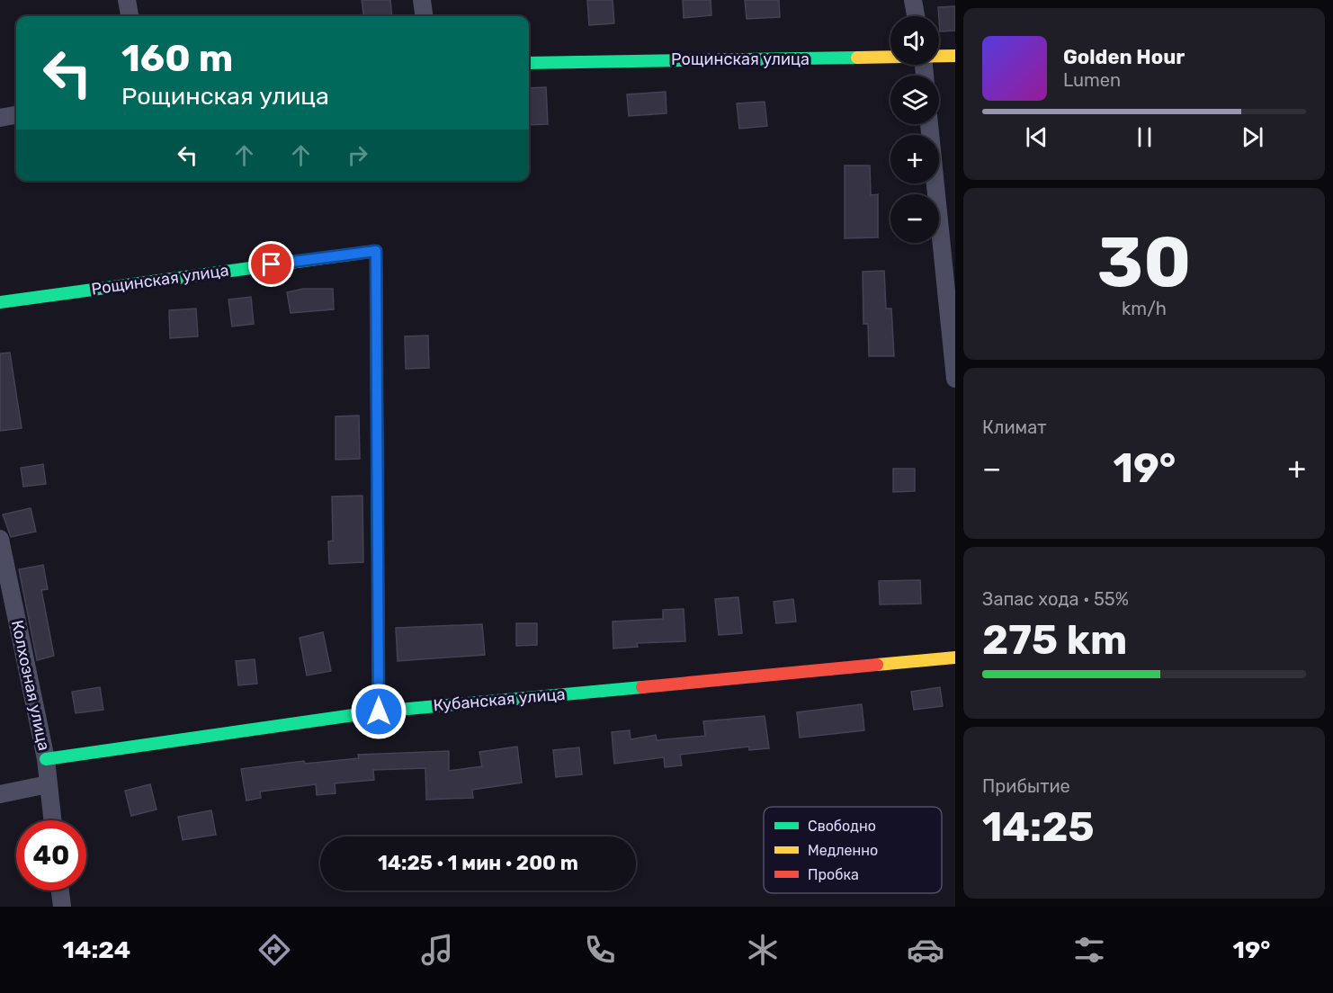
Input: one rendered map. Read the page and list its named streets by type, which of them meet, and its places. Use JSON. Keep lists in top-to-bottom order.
{
  "streets": {
    "street": ["Рощинская улица", "Колхозная улица", "Кубанская улица"]
  },
  "crossings": [
    ["Рощинская улица", "Кубанская улица"],
    ["Колхозная улица", "Кубанская улица"]
  ],
  "legend": ["Свободно", "Медленно", "Пробка"],
  "page": {
    "map_buttons": ["+", "−"],
    "turn": ["160 m", "Рощинская улица"],
    "song": ["Golden Hour", "Lumen"],
    "tile": [
      ["30", "km/h"],
      "Климат",
      ["Запас хода · 55%", "275 km"],
      ["Прибытие", "14:25"]
    ],
    "heat": ["−", "19°", "+"],
    "limit": "40",
    "trip": "14:25 · 1 мин · 200 m",
    "tabs": ["14:24", "19°"]
  }
}
